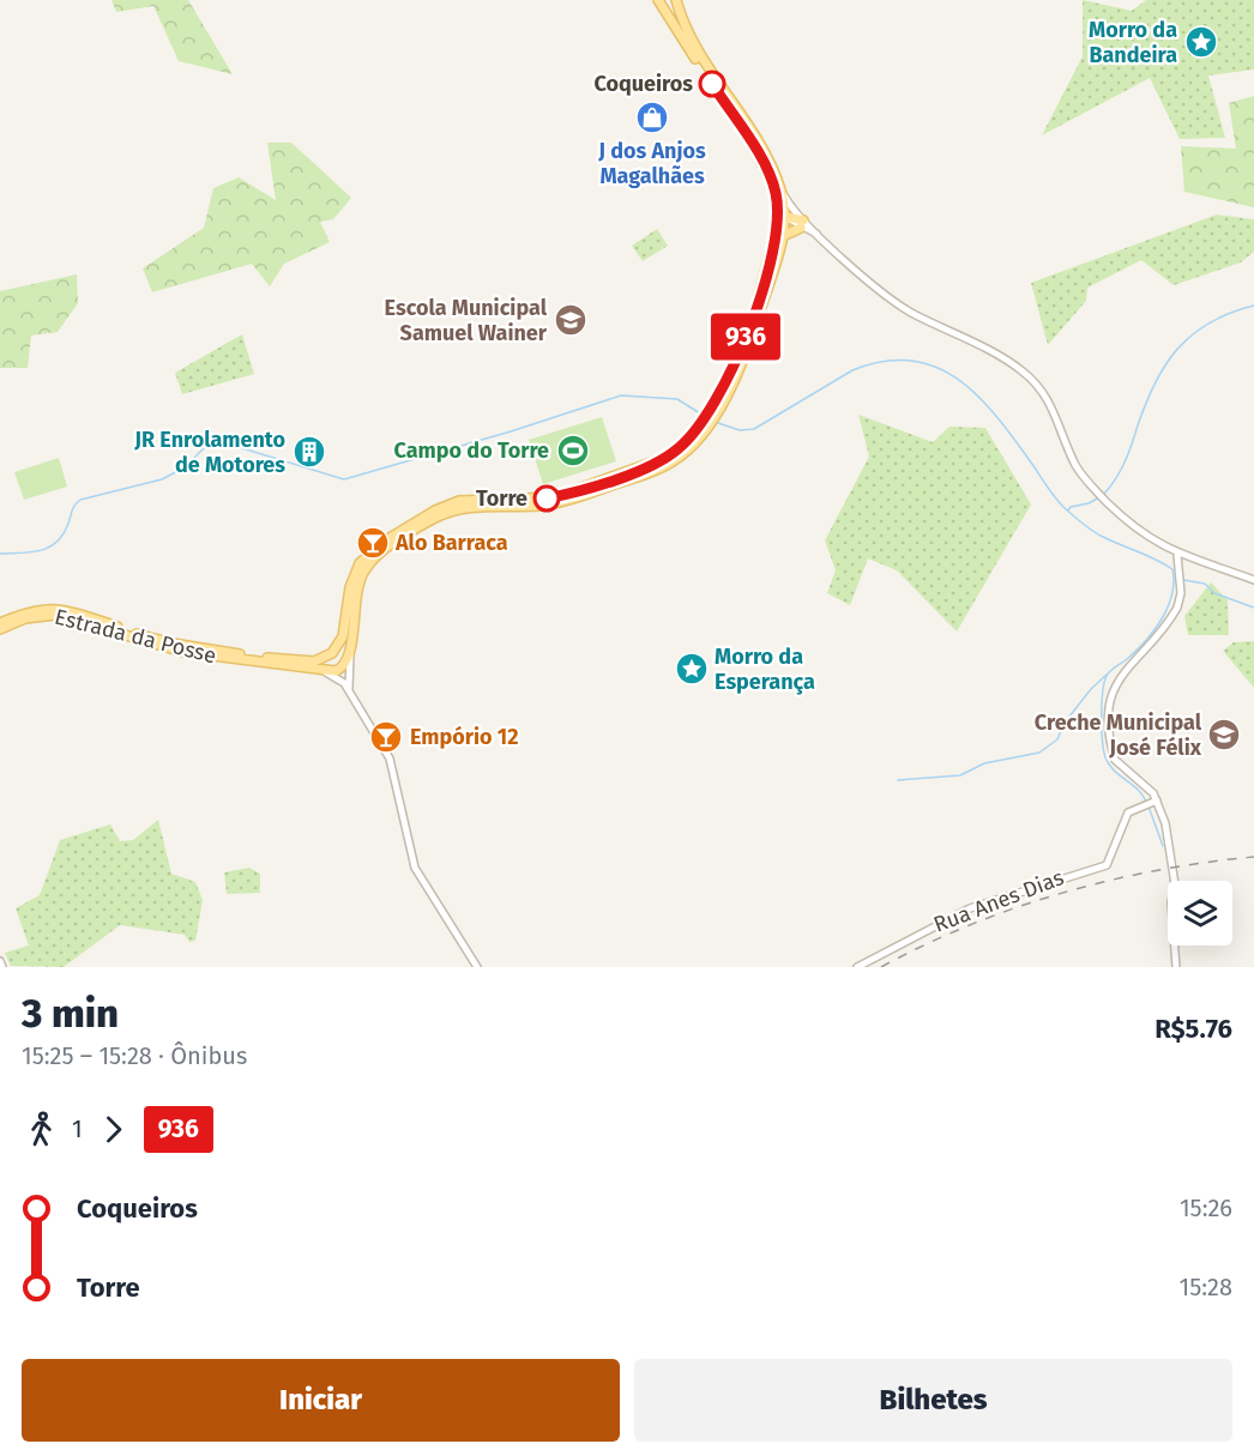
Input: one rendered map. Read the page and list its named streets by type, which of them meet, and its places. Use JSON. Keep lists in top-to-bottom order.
{
  "streets": {
    "main road": ["Estrada da Posse"],
    "street": ["Rua Anes Dias"]
  },
  "places": {
    "place": ["Morro da Bandeira", "Morro da Esperança"],
    "other": ["Coqueiros", "Torre"],
    "shop": ["J dos Anjos Magalhães"],
    "school or university": ["Escola Municipal Samuel Wainer", "Creche Municipal José Félix"],
    "sports": ["Campo do Torre"],
    "building": ["JR Enrolamento de Motores"],
    "bar": ["Alo Barraca", "Empório 12"]
  },
  "lines": ["bus line 936"],
  "page": {
    "on_map": "936",
    "heading": ["3 min", "15:25 – 15:28 · Ônibus", "R$5.76"],
    "legs": ["1", "936"],
    "list": [
      {
        "name": "Coqueiros",
        "value": "15:26"
      },
      {
        "name": "Torre",
        "value": "15:28"
      }
    ],
    "buttons": ["Iniciar", "Bilhetes"]
  }
}
